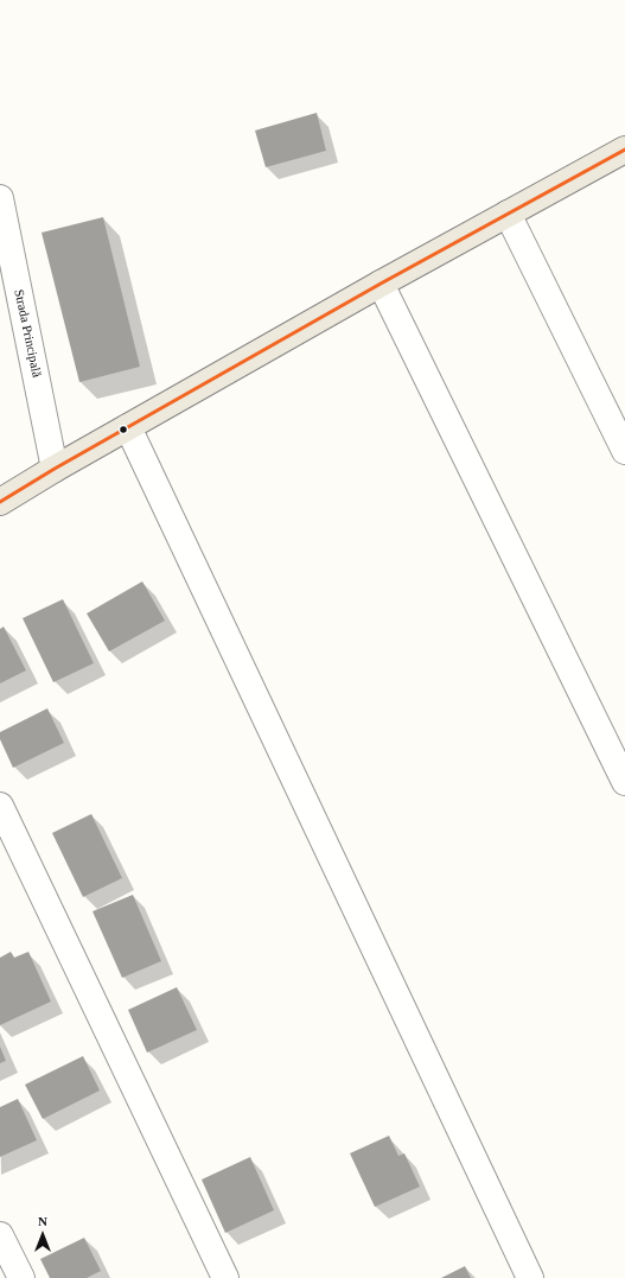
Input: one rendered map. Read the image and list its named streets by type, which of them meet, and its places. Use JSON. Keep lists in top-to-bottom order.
{
  "streets": {
    "street": ["Strada Principală"]
  },
  "north": "top"
}
